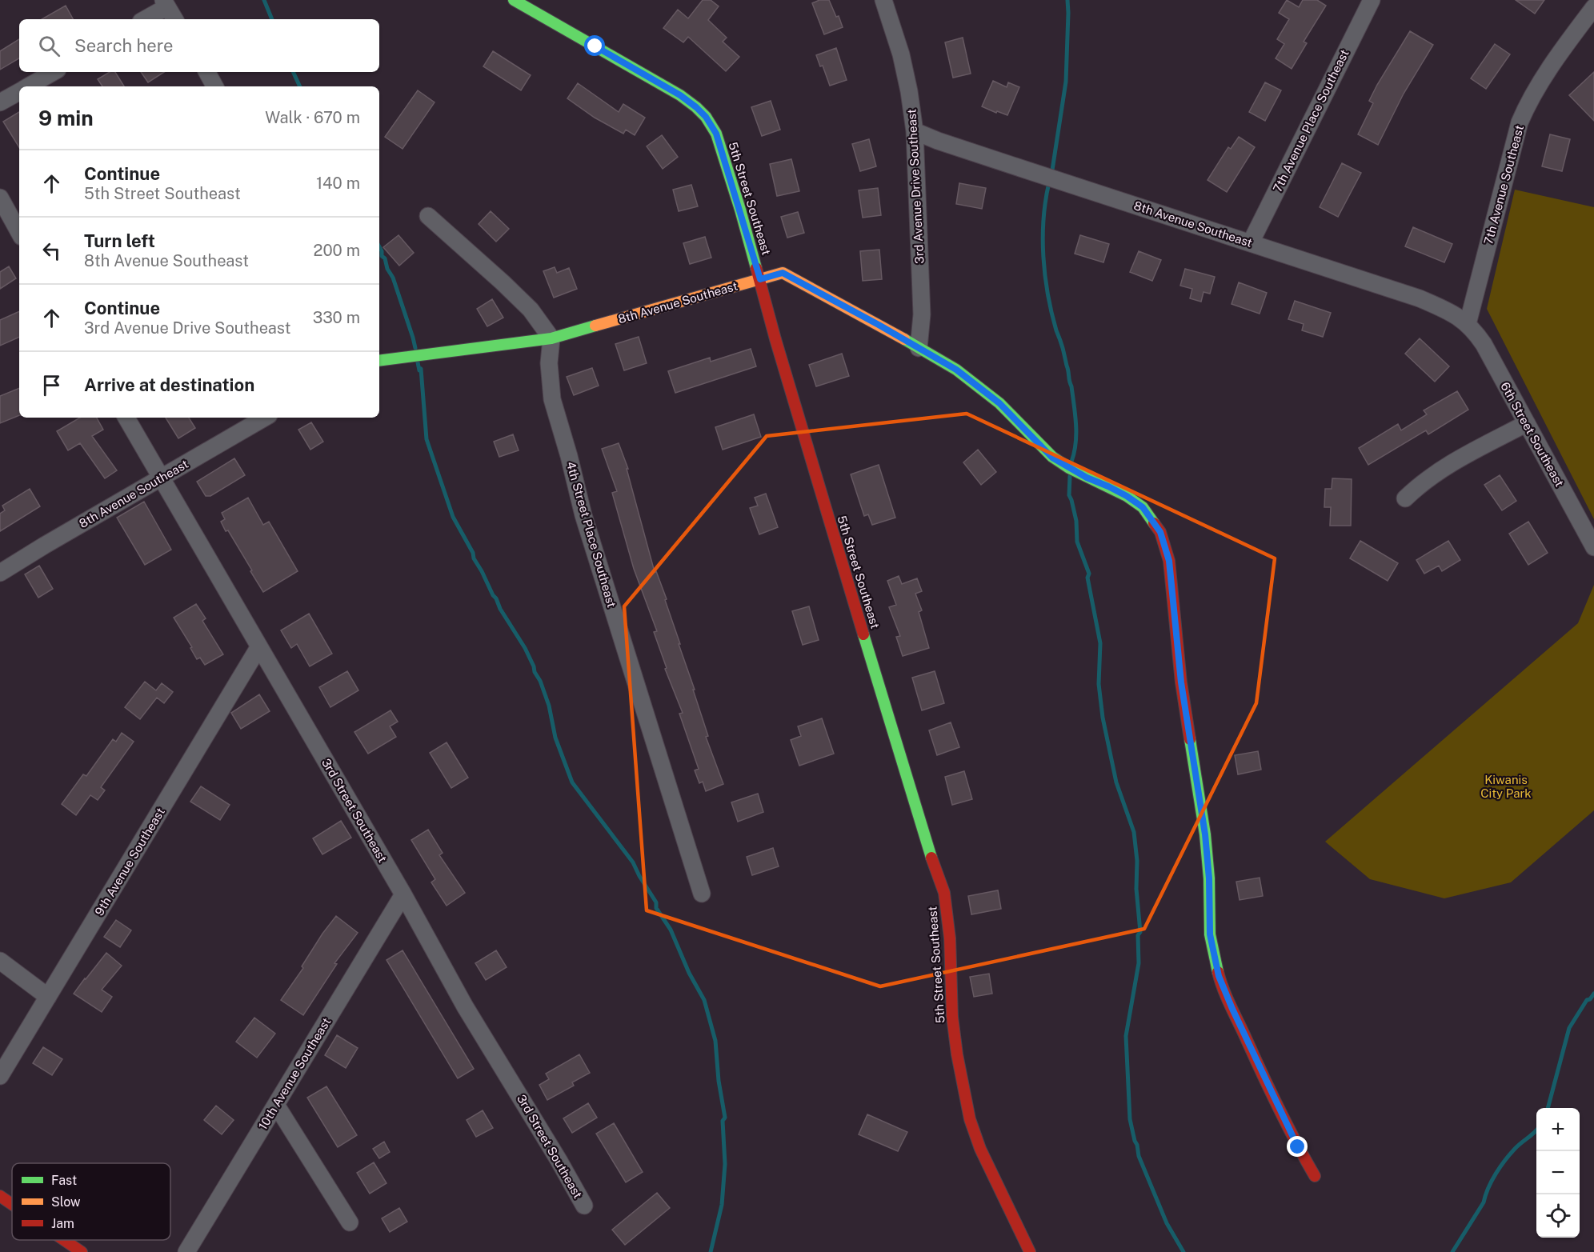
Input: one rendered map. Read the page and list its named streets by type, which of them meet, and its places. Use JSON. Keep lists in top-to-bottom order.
{
  "streets": {
    "street": [
      "7th Avenue Place Southeast",
      "7th Avenue Southeast",
      "3rd Avenue Drive Southeast",
      "5th Street Southeast",
      "8th Avenue Southeast",
      "6th Street Southeast",
      "4th Street Place Southeast",
      "3rd Street Southeast",
      "9th Avenue Southeast",
      "10th Avenue Southeast"
    ]
  },
  "crossings": [
    ["7th Avenue Place Southeast", "8th Avenue Southeast"],
    ["7th Avenue Southeast", "8th Avenue Southeast"],
    ["7th Avenue Southeast", "6th Street Southeast"],
    ["3rd Avenue Drive Southeast", "8th Avenue Southeast"],
    ["5th Street Southeast", "8th Avenue Southeast"],
    ["8th Avenue Southeast", "6th Street Southeast"],
    ["8th Avenue Southeast", "4th Street Place Southeast"],
    ["8th Avenue Southeast", "3rd Street Southeast"],
    ["3rd Street Southeast", "9th Avenue Southeast"],
    ["3rd Street Southeast", "10th Avenue Southeast"]
  ],
  "parks": ["Kiwanis City Park"],
  "legend": ["Fast", "Slow", "Jam"],
  "page": {
    "search": "Search here",
    "heading": ["9 min", "Walk · 670 m"],
    "list": [
      ["Continue", "5th Street Southeast", "140 m"],
      ["Turn left", "8th Avenue Southeast", "200 m"],
      ["Continue", "3rd Avenue Drive Southeast", "330 m"],
      "Arrive at destination"
    ],
    "map_buttons": ["+", "−"]
  }
}
